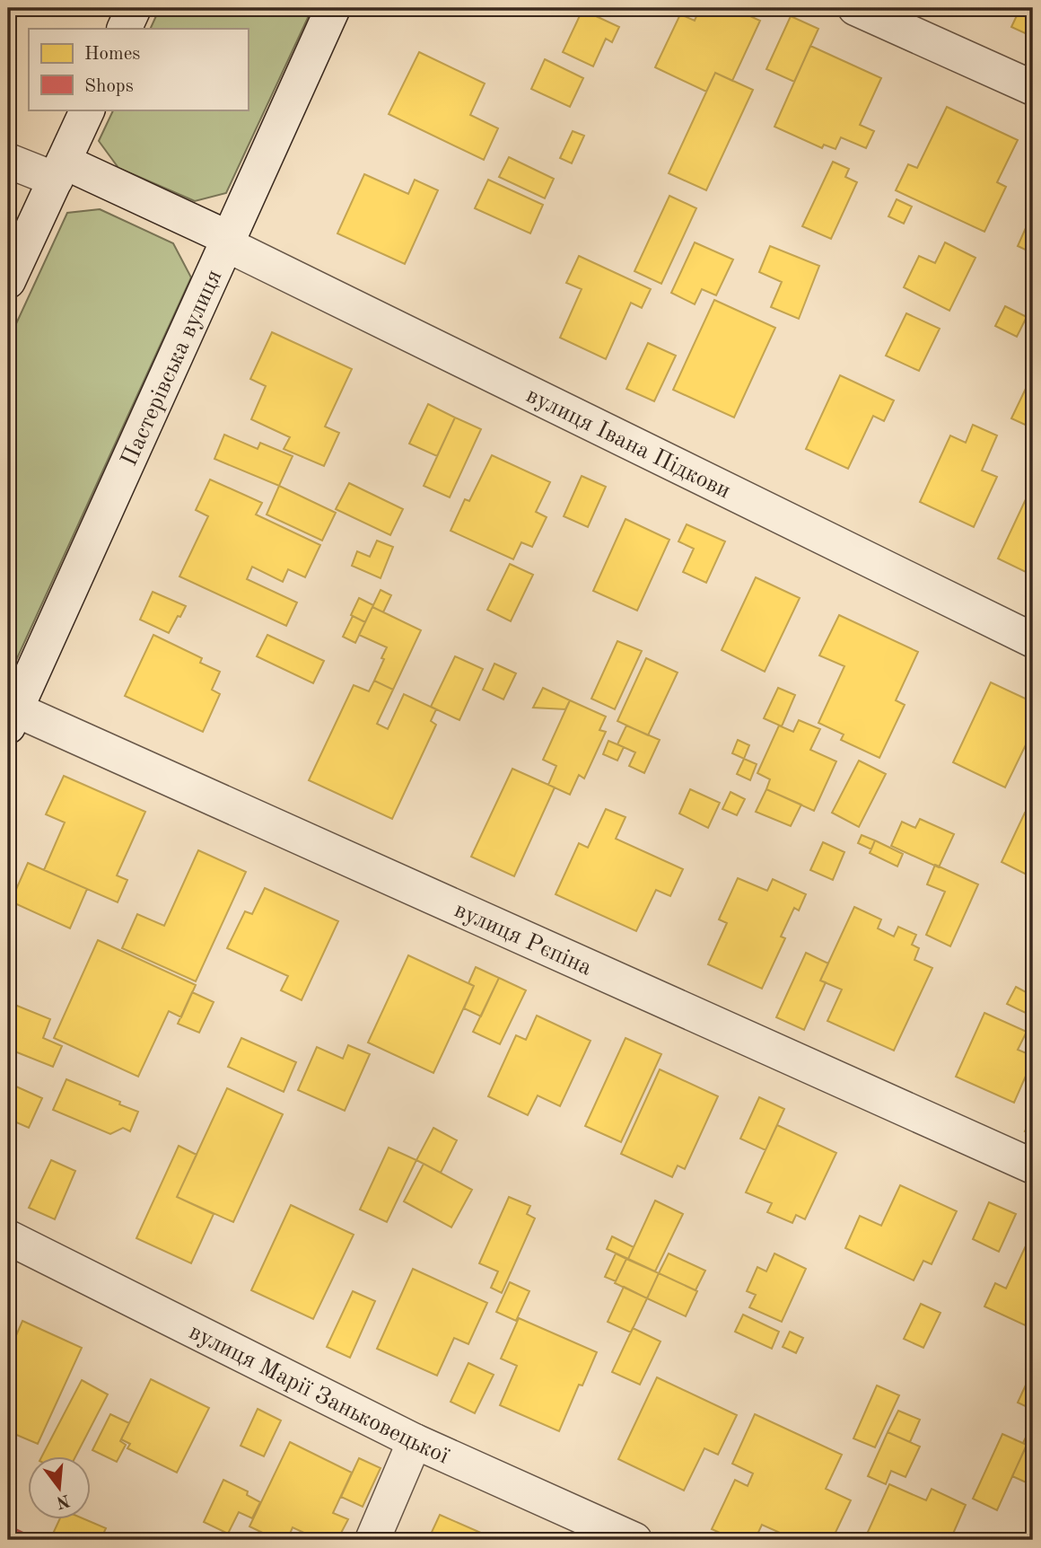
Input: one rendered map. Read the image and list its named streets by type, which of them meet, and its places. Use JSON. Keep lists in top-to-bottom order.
{
  "streets": {
    "street": [
      "Пастерівська вулиця",
      "вулиця Івана Підкови",
      "вулиця Рєпіна",
      "вулиця Марії Заньковецької"
    ]
  },
  "crossings": [
    ["Пастерівська вулиця", "вулиця Івана Підкови"],
    ["Пастерівська вулиця", "вулиця Рєпіна"]
  ],
  "legend": ["Homes", "Shops"],
  "north": "bottom"
}
